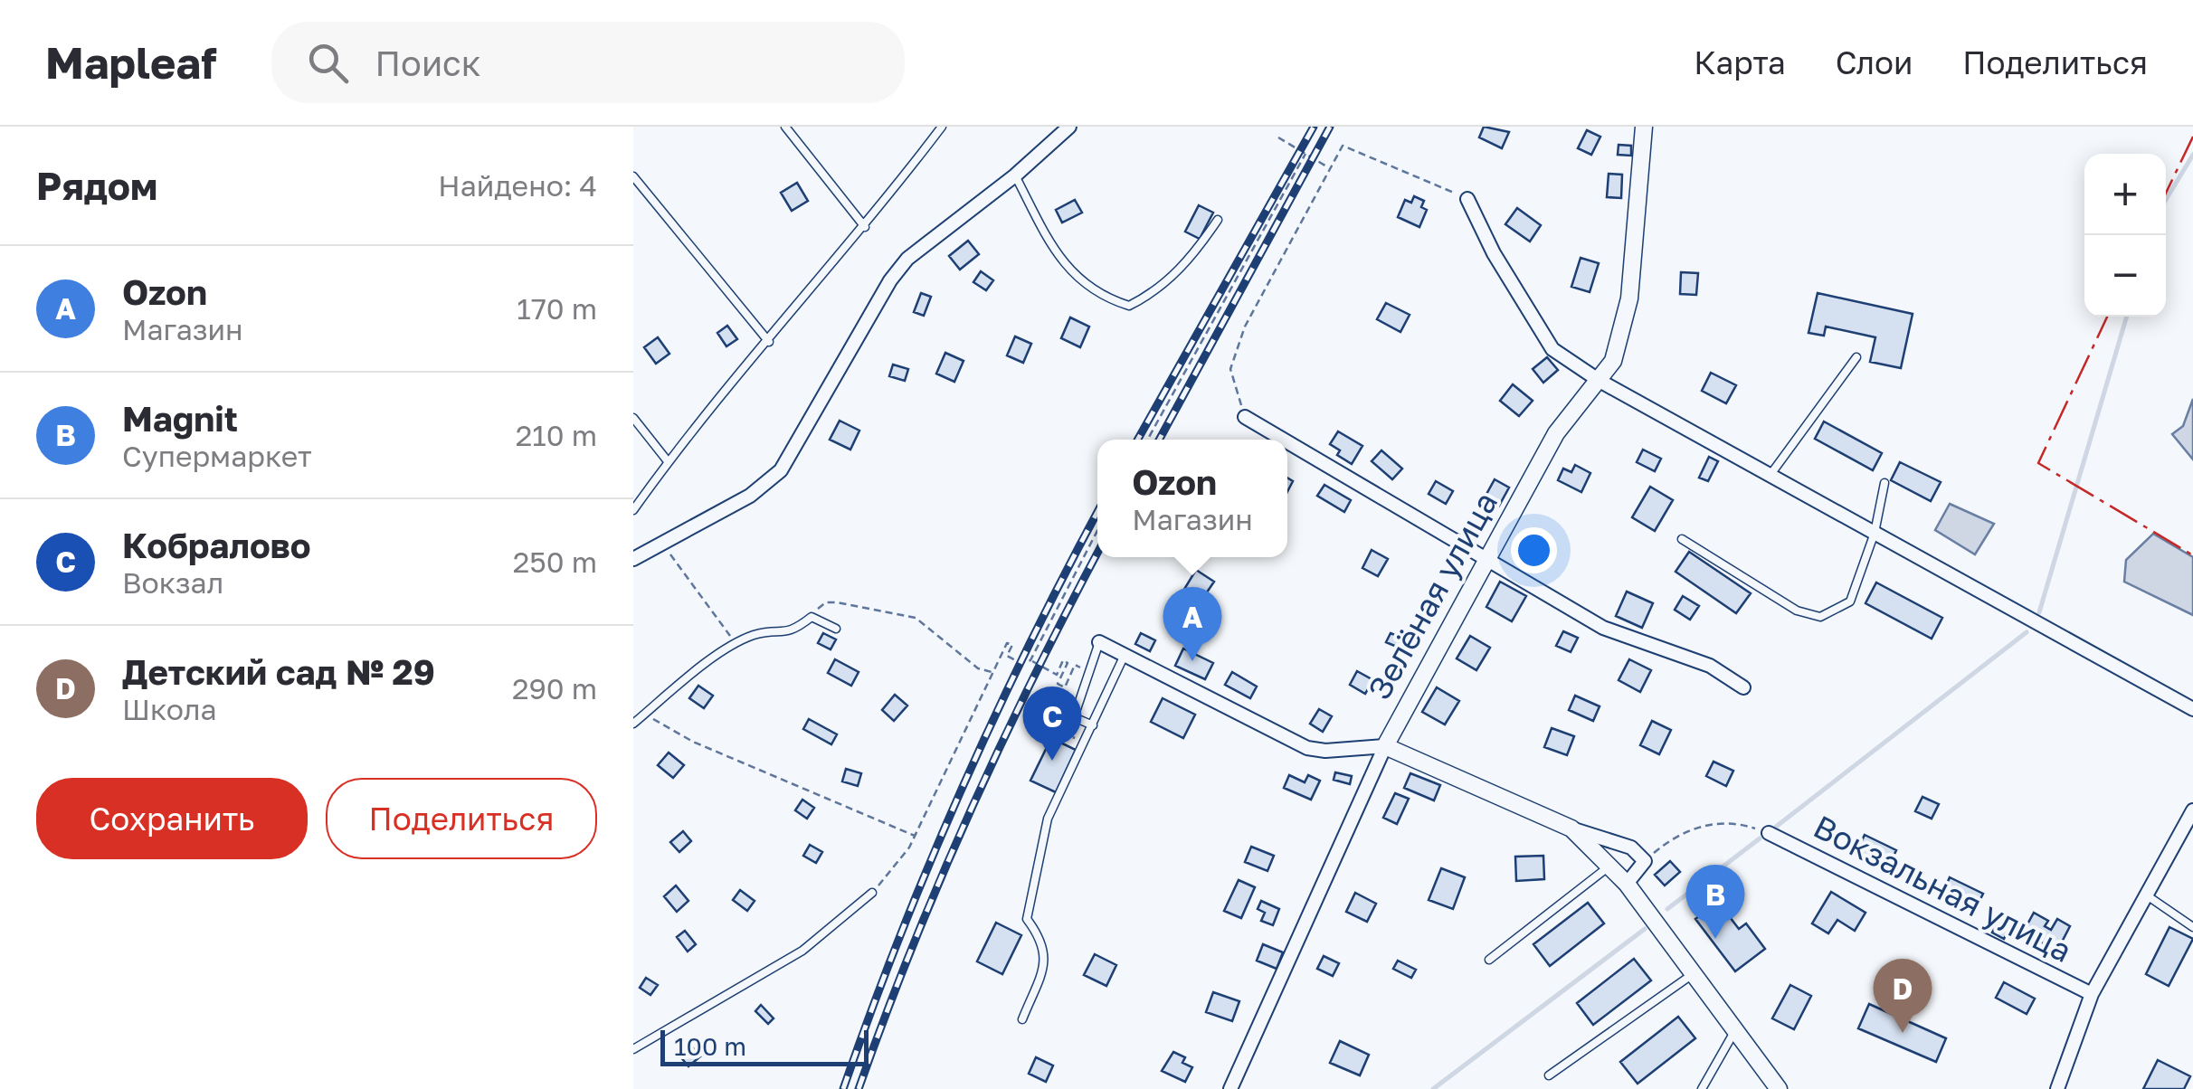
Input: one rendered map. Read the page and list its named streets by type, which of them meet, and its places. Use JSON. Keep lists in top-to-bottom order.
{
  "streets": {
    "street": ["Зелёная улица", "Вокзальная улица"]
  },
  "scale_bar": "100 m",
  "page": {
    "header": "Mapleaf",
    "search": "Поиск",
    "nav": ["Карта", "Слои", "Поделиться"],
    "heading": ["Рядом", "Найдено: 4"],
    "map_buttons": ["+", "−"],
    "list": [
      {
        "mark": "A",
        "name": "Ozon",
        "note": "Магазин",
        "value": "170 m"
      },
      {
        "mark": "B",
        "name": "Magnit",
        "note": "Супермаркет",
        "value": "210 m"
      },
      {
        "mark": "C",
        "name": "Кобралово",
        "note": "Вокзал",
        "value": "250 m"
      },
      {
        "mark": "D",
        "name": "Детский сад № 29",
        "note": "Школа",
        "value": "290 m"
      }
    ],
    "popup": ["Ozon", "Магазин"],
    "pins": [
      "A",
      "C",
      "B",
      "D"
    ],
    "buttons": ["Сохранить", "Поделиться"],
    "scale": "100 m"
  }
}
